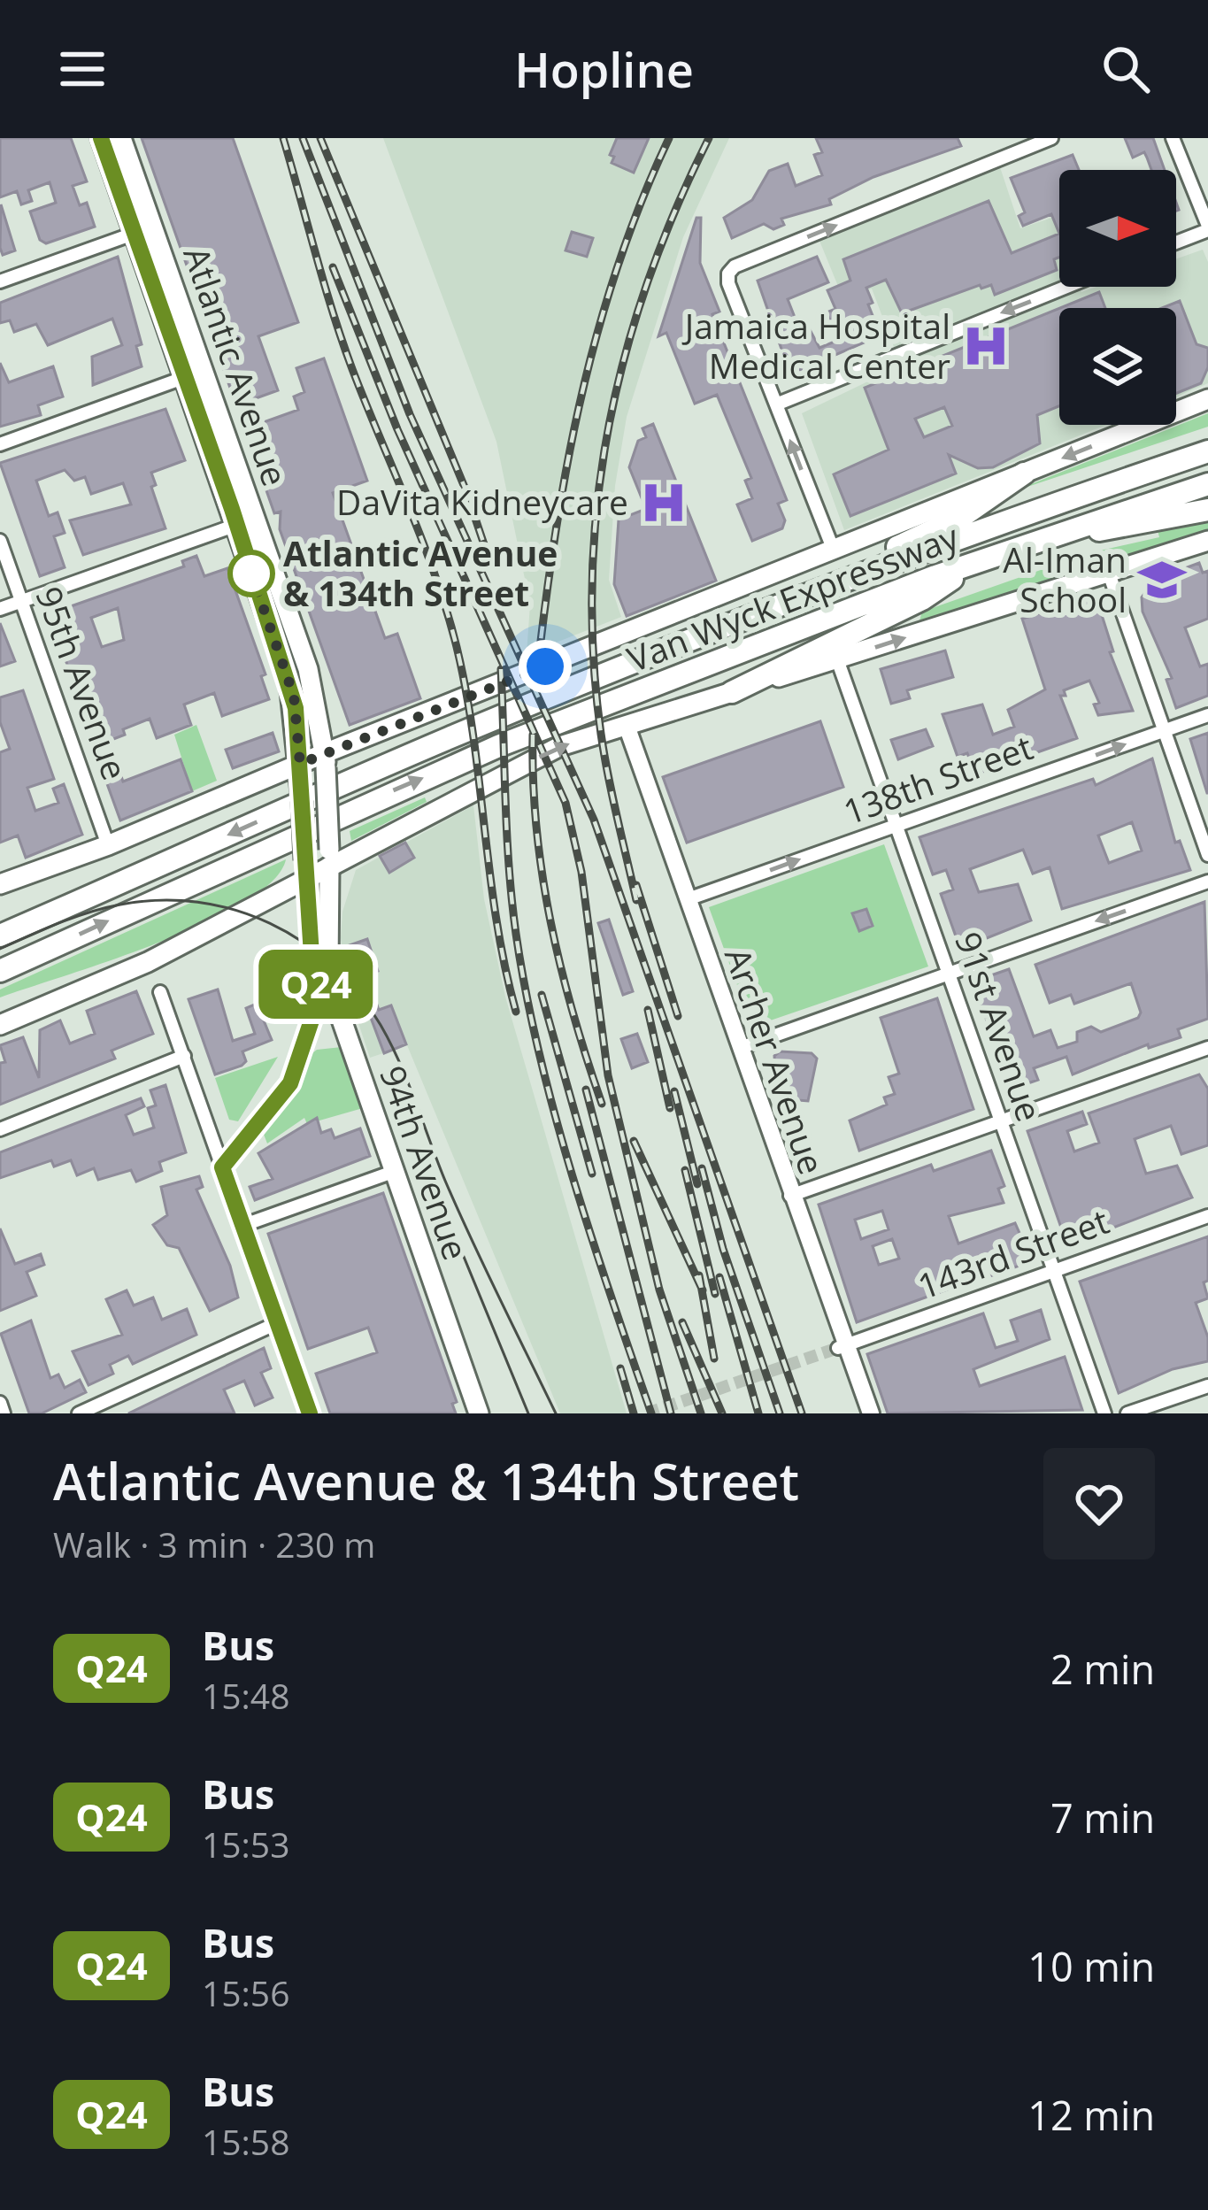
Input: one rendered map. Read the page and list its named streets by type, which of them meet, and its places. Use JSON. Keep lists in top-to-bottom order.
{
  "streets": {
    "highway": ["Van Wyck Expressway"],
    "main road": ["Atlantic Avenue", "94th Avenue"],
    "street": [
      "95th Avenue",
      "138th Street",
      "91st Avenue",
      "Archer Avenue",
      "143rd Street"
    ]
  },
  "crossings": [
    ["Atlantic Avenue", "Van Wyck Expressway"],
    ["Atlantic Avenue", "94th Avenue"],
    ["Van Wyck Expressway", "95th Avenue"],
    ["Van Wyck Expressway", "91st Avenue"],
    ["Van Wyck Expressway", "Archer Avenue"],
    ["Van Wyck Expressway", "94th Avenue"],
    ["138th Street", "91st Avenue"],
    ["138th Street", "Archer Avenue"],
    ["91st Avenue", "143rd Street"],
    ["Archer Avenue", "143rd Street"]
  ],
  "one_way": ["138th Street"],
  "places": {
    "hospital": ["Jamaica Hospital Medical Center", "DaVita Kidneycare"],
    "other": ["Atlantic Avenue & 134th Street"],
    "school or university": ["Al-Iman School"]
  },
  "lines": ["bus line Q24"],
  "north": "right",
  "page": {
    "header": "Hopline",
    "on_map": "Q24",
    "heading": ["Atlantic Avenue & 134th Street", "Walk · 3 min · 230 m"],
    "list": [
      {
        "mark": "Q24",
        "name": "Bus",
        "note": "15:48",
        "value": "2 min"
      },
      {
        "mark": "Q24",
        "name": "Bus",
        "note": "15:53",
        "value": "7 min"
      },
      {
        "mark": "Q24",
        "name": "Bus",
        "note": "15:56",
        "value": "10 min"
      },
      {
        "mark": "Q24",
        "name": "Bus",
        "note": "15:58",
        "value": "12 min"
      }
    ]
  }
}
